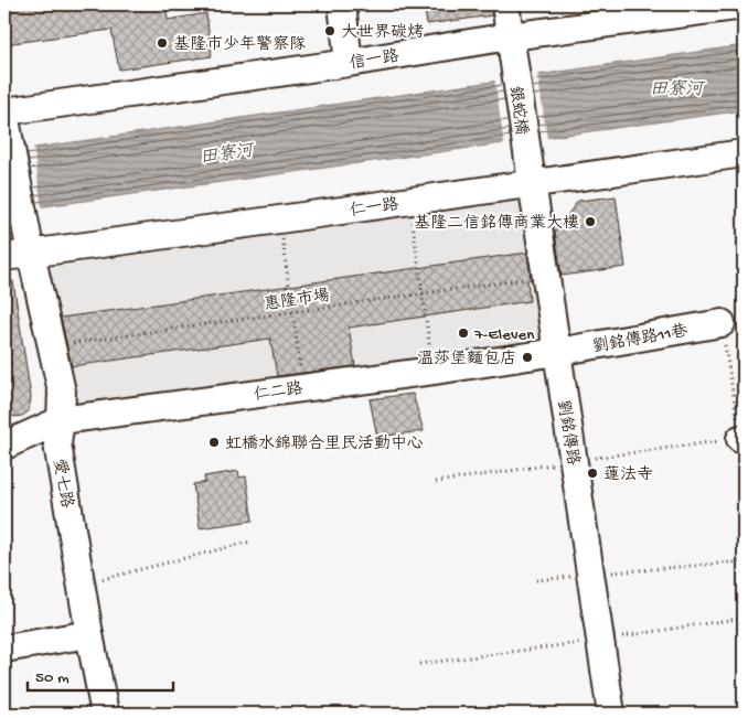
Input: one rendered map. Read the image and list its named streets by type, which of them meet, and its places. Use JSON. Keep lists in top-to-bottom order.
{
  "streets": {
    "street": [
      "信一路",
      "銀蛇橋",
      "仁一路",
      "劉銘傳路11巷",
      "仁二路",
      "劉銘傳路",
      "愛七路"
    ],
    "path": ["惠隆市場"]
  },
  "crossings": [
    ["信一路", "銀蛇橋"],
    ["信一路", "愛七路"],
    ["銀蛇橋", "仁一路"],
    ["銀蛇橋", "劉銘傳路"],
    ["仁一路", "劉銘傳路"],
    ["仁一路", "愛七路"],
    ["惠隆市場", "劉銘傳路"],
    ["惠隆市場", "愛七路"],
    ["劉銘傳路11巷", "仁二路"],
    ["劉銘傳路11巷", "劉銘傳路"],
    ["仁二路", "劉銘傳路"],
    ["仁二路", "愛七路"]
  ],
  "water": ["田寮河"],
  "places": [
    "大世界碳烤",
    "基隆市少年警察隊",
    "基隆二信銘傳商業大樓",
    "7-Eleven",
    "溫莎堡麵包店",
    "虹橋水錦聯合里民活動中心",
    "蓮法寺"
  ],
  "scale_bar": "50 m"
}
